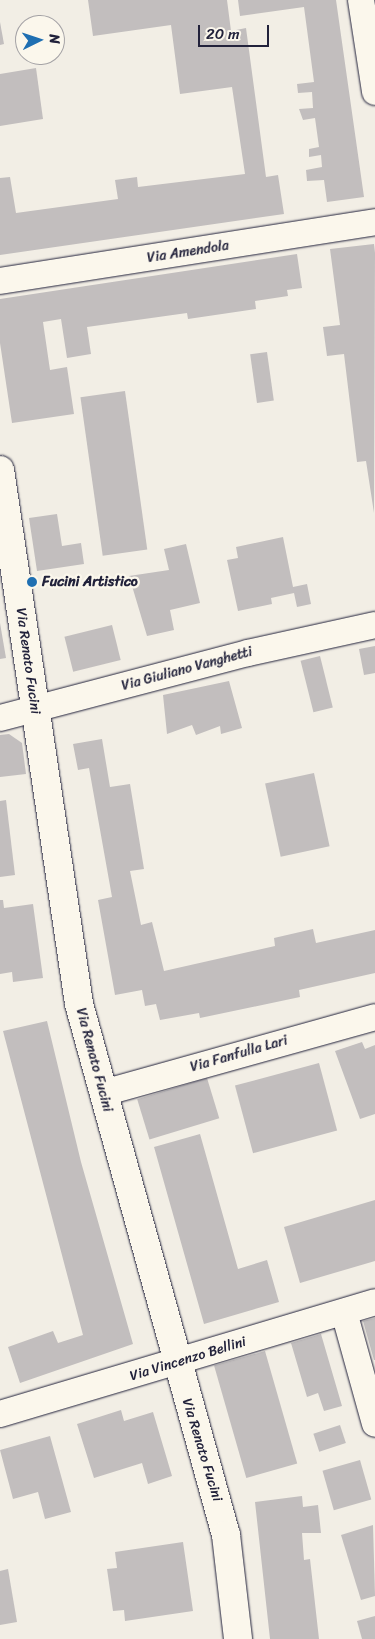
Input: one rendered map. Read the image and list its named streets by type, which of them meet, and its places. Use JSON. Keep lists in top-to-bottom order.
{
  "streets": {
    "main road": ["Via Renato Fucini"],
    "street": [
      "Via Amendola",
      "Via Giuliano Vanghetti",
      "Via Fanfulla Lari",
      "Via Vincenzo Bellini"
    ]
  },
  "crossings": [
    ["Via Renato Fucini", "Via Giuliano Vanghetti"],
    ["Via Renato Fucini", "Via Fanfulla Lari"],
    ["Via Renato Fucini", "Via Vincenzo Bellini"]
  ],
  "places": ["Fucini Artistico"],
  "scale_bar": "20 m",
  "north": "right"
}
